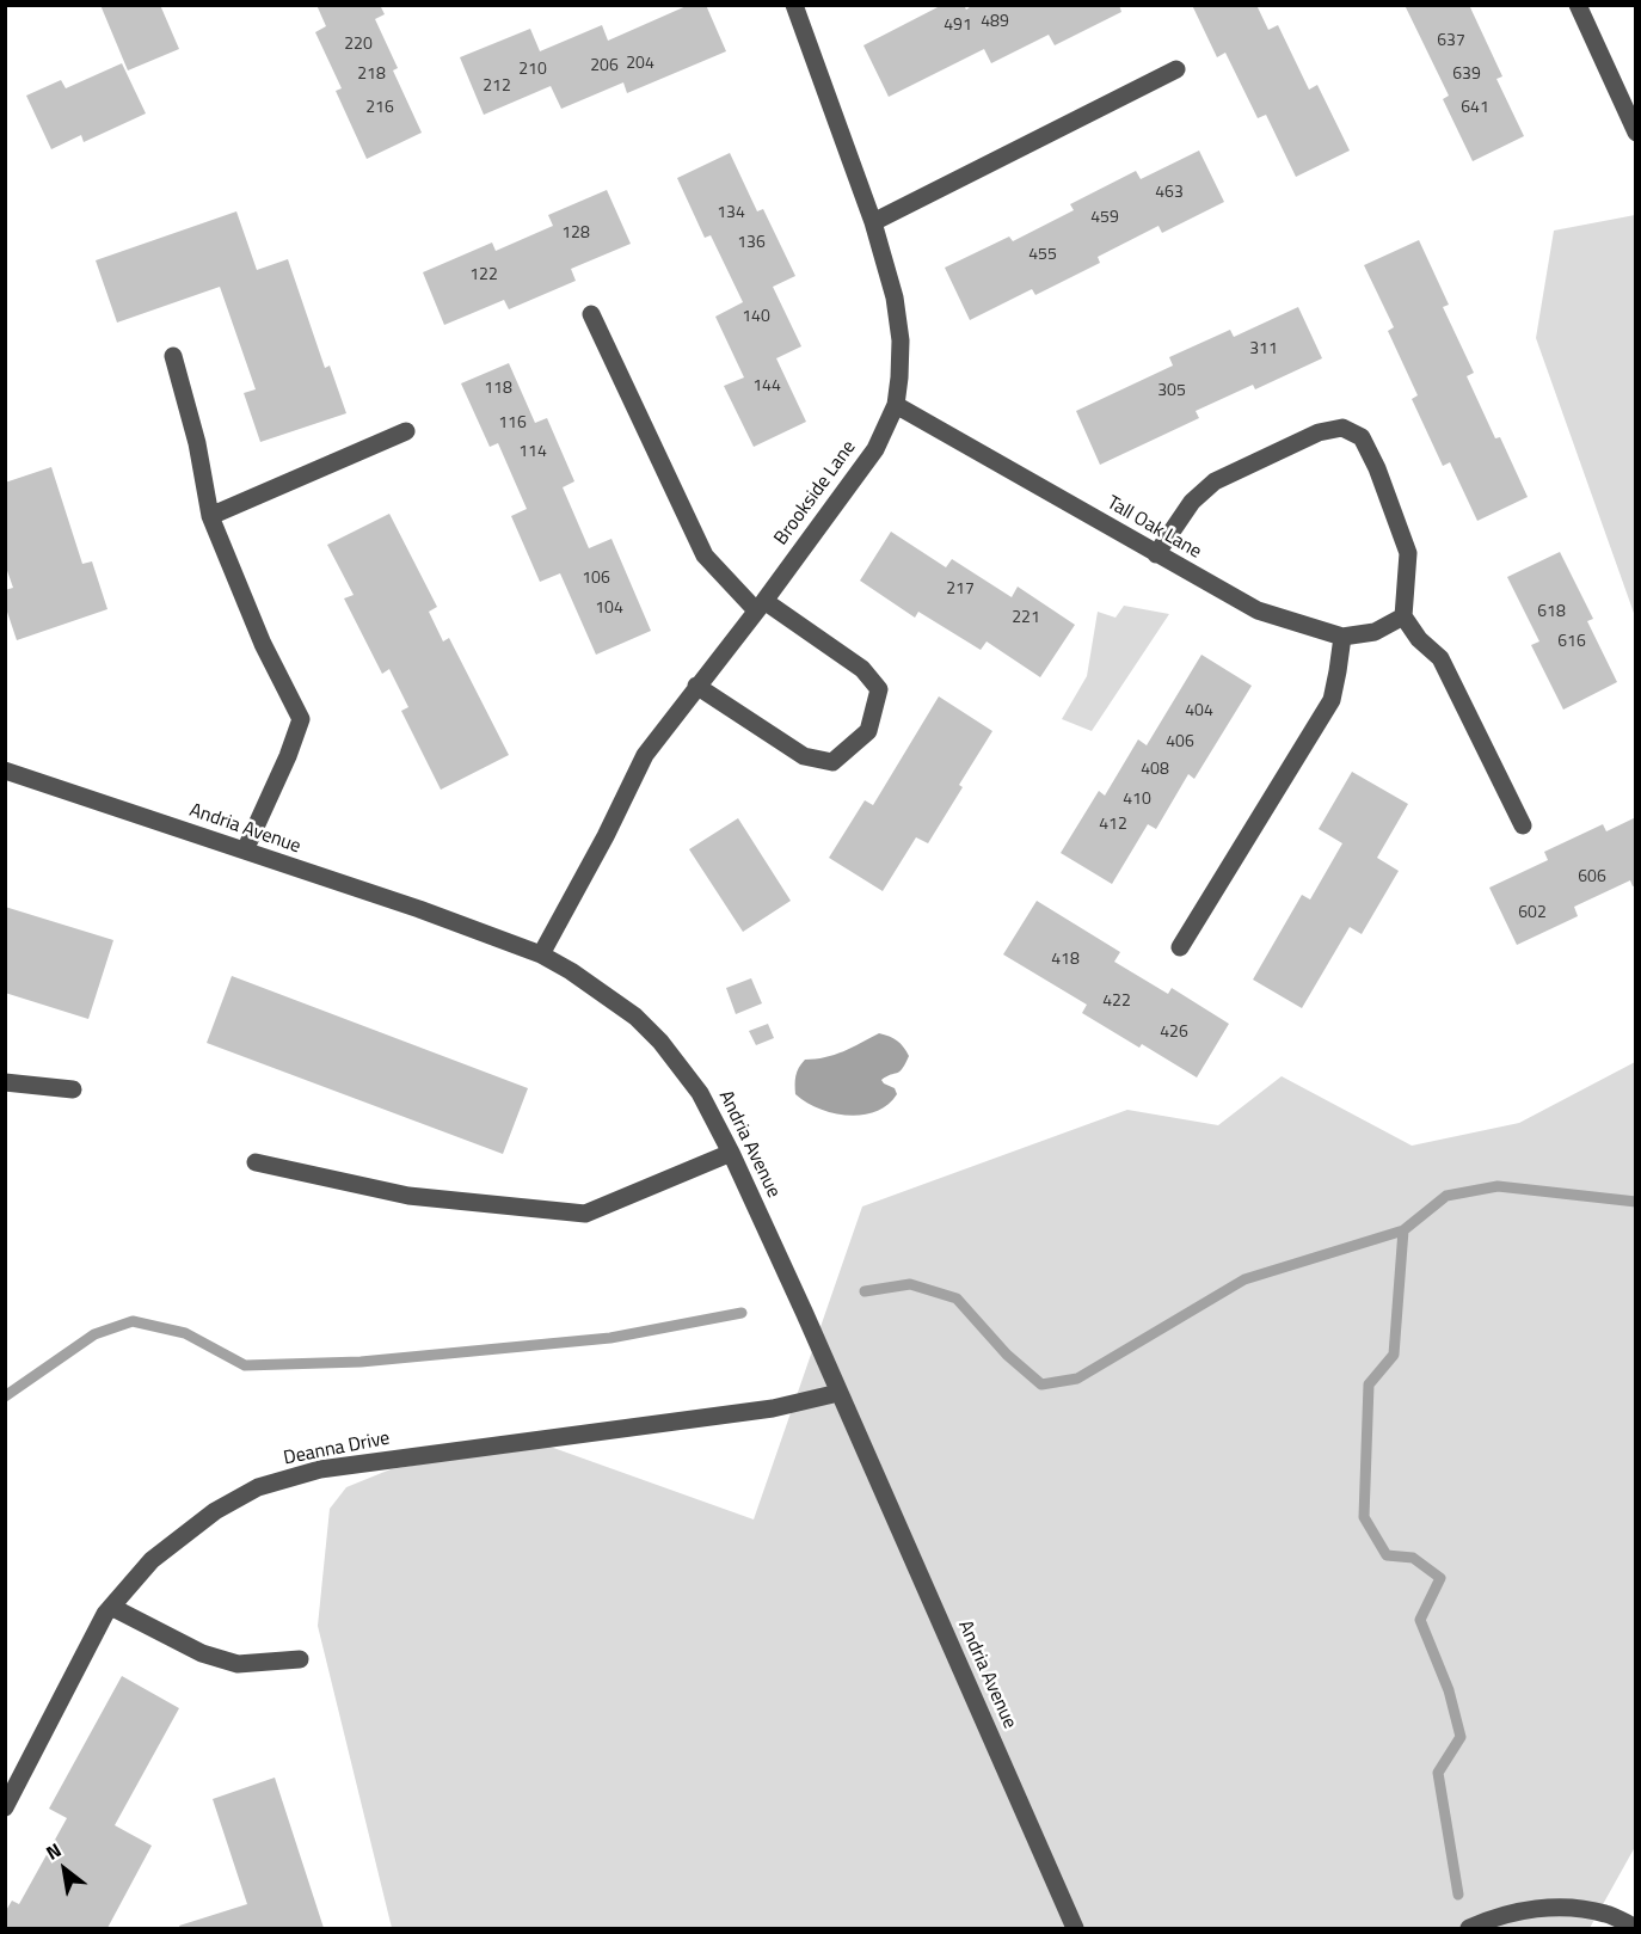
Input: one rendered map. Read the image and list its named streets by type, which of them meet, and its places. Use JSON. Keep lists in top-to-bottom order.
{
  "streets": {
    "street": [
      "Brookside Lane",
      "Tall Oak Lane",
      "Andria Avenue",
      "Deanna Drive"
    ]
  },
  "crossings": [
    ["Brookside Lane", "Tall Oak Lane"],
    ["Brookside Lane", "Andria Avenue"],
    ["Andria Avenue", "Deanna Drive"]
  ],
  "house_numbers": [
    "489",
    "491",
    "637",
    "220",
    "204",
    "206",
    "210",
    "218",
    "639",
    "212",
    "216",
    "641",
    "463",
    "134",
    "459",
    "128",
    "136",
    "455",
    "122",
    "140",
    "311",
    "144",
    "118",
    "305",
    "116",
    "114",
    "106",
    "217",
    "104",
    "618",
    "221",
    "616",
    "404",
    "406",
    "408",
    "410",
    "412",
    "606",
    "602",
    "418",
    "422",
    "426"
  ],
  "north": "top left"
}
